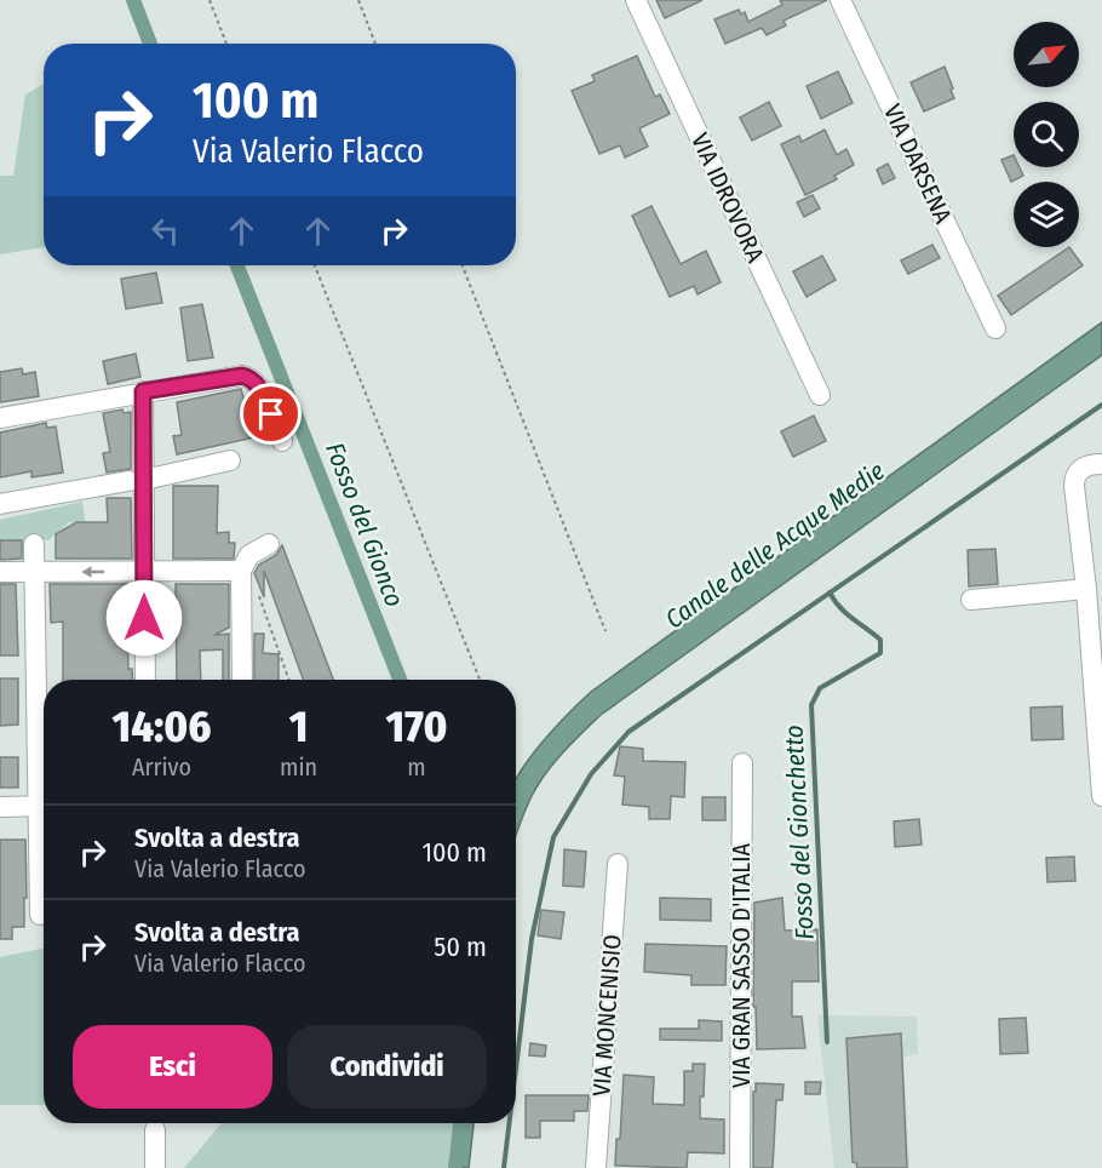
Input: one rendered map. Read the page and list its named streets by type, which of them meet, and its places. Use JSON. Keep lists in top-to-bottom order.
{
  "streets": {
    "street": [
      "VIA DARSENA",
      "VIA IDROVORA",
      "VIA GRAN SASSO D'ITALIA",
      "VIA MONCENISIO"
    ]
  },
  "water": ["Fosso del Gionco", "Canale delle Acque Medie", "Fosso del Gionchetto"],
  "north": "top right",
  "page": {
    "turn": ["100 m", "Via Valerio Flacco"],
    "eta": [
      "14:06",
      "Arrivo",
      "1",
      "min",
      "170",
      "m"
    ],
    "list": [
      {
        "name": "Svolta a destra",
        "note": "Via Valerio Flacco",
        "value": "100 m"
      },
      {
        "name": "Svolta a destra",
        "note": "Via Valerio Flacco",
        "value": "50 m"
      }
    ],
    "buttons": ["Esci", "Condividi"]
  }
}
